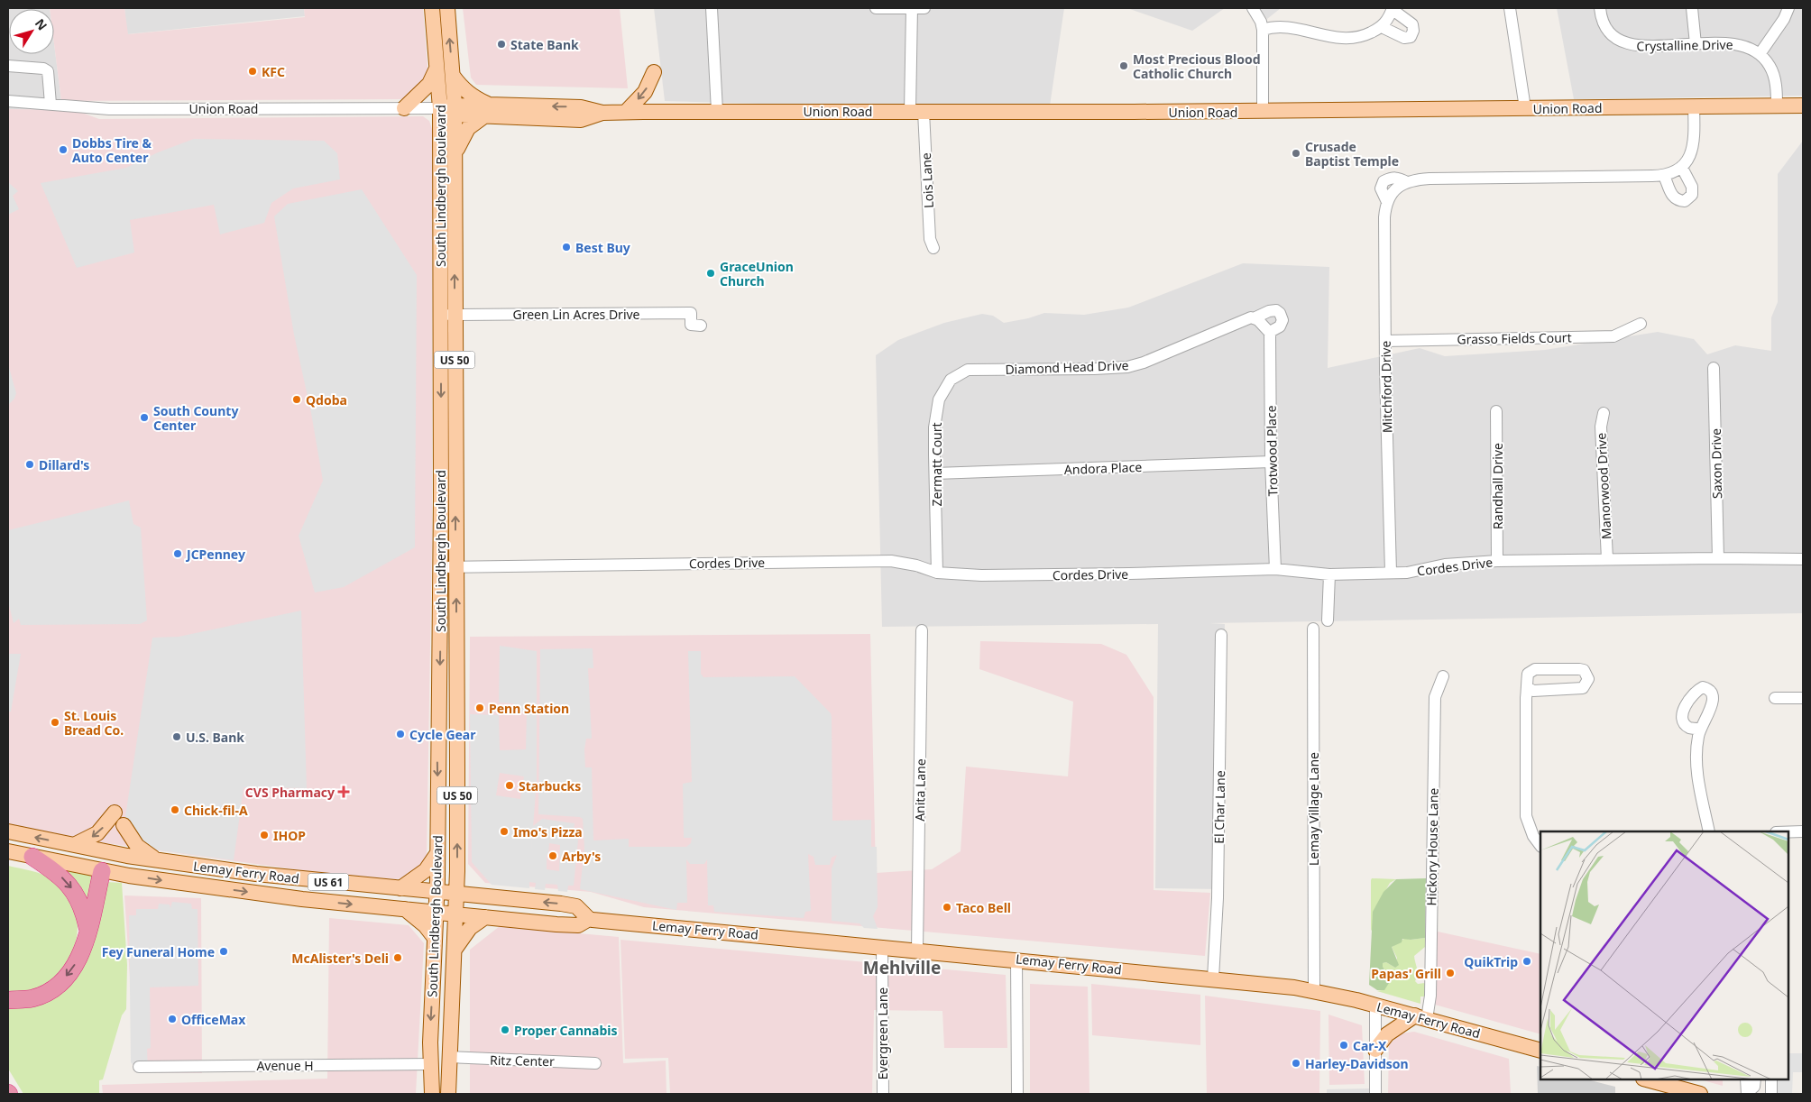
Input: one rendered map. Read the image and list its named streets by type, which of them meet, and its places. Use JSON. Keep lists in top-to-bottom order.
{
  "streets": {
    "main road": [
      "Union Road",
      "South Lindbergh Boulevard",
      "US 50",
      "Lemay Ferry Road",
      "US 61"
    ],
    "street": [
      "Crystalline Drive",
      "Lois Lane",
      "Green Lin Acres Drive",
      "Grasso Fields Court",
      "Diamond Head Drive",
      "Mitchford Drive",
      "Trotwood Place",
      "Saxon Drive",
      "Zermatt Court",
      "Andora Place",
      "Randhall Drive",
      "Manorwood Drive",
      "Cordes Drive",
      "Anita Lane",
      "El Char Lane",
      "Lemay Village Lane",
      "Hickory House Lane",
      "Evergreen Lane",
      "Ritz Center",
      "Avenue H"
    ]
  },
  "crossings": [
    ["Crystalline Drive", "Union Road"],
    ["Union Road", "Lois Lane"],
    ["Union Road", "South Lindbergh Boulevard"],
    ["South Lindbergh Boulevard", "Green Lin Acres Drive"],
    ["South Lindbergh Boulevard", "Cordes Drive"],
    ["South Lindbergh Boulevard", "Lemay Ferry Road"],
    ["South Lindbergh Boulevard", "Ritz Center"],
    ["South Lindbergh Boulevard", "Avenue H"],
    ["Grasso Fields Court", "Mitchford Drive"],
    ["Diamond Head Drive", "Trotwood Place"],
    ["Diamond Head Drive", "Zermatt Court"],
    ["Mitchford Drive", "Cordes Drive"],
    ["Trotwood Place", "Andora Place"],
    ["Trotwood Place", "Cordes Drive"],
    ["Saxon Drive", "Cordes Drive"],
    ["Zermatt Court", "Andora Place"],
    ["Zermatt Court", "Cordes Drive"],
    ["Randhall Drive", "Cordes Drive"],
    ["Manorwood Drive", "Cordes Drive"],
    ["Anita Lane", "Lemay Ferry Road"],
    ["El Char Lane", "Lemay Ferry Road"],
    ["Lemay Village Lane", "Lemay Ferry Road"],
    ["Hickory House Lane", "Lemay Ferry Road"],
    ["Lemay Ferry Road", "Evergreen Lane"]
  ],
  "districts": ["Mehlville"],
  "places": {
    "other": [
      "State Bank",
      "Most Precious Blood Catholic Church",
      "KFC",
      "Dobbs Tire & Auto Center",
      "Crusade Baptist Temple",
      "Best Buy",
      "GraceUnion Church",
      "Qdoba",
      "South County Center",
      "Dillard's",
      "JCPenney",
      "Penn Station",
      "St. Louis Bread Co.",
      "Cycle Gear",
      "U.S. Bank",
      "Starbucks",
      "Chick-fil-A",
      "Imo's Pizza",
      "IHOP",
      "Arby's",
      "Taco Bell",
      "Fey Funeral Home",
      "McAlister's Deli",
      "QuikTrip",
      "Papas' Grill",
      "OfficeMax",
      "Proper Cannabis",
      "Car-X",
      "Harley-Davidson"
    ],
    "health": ["CVS Pharmacy"]
  },
  "north": "top right"
}
